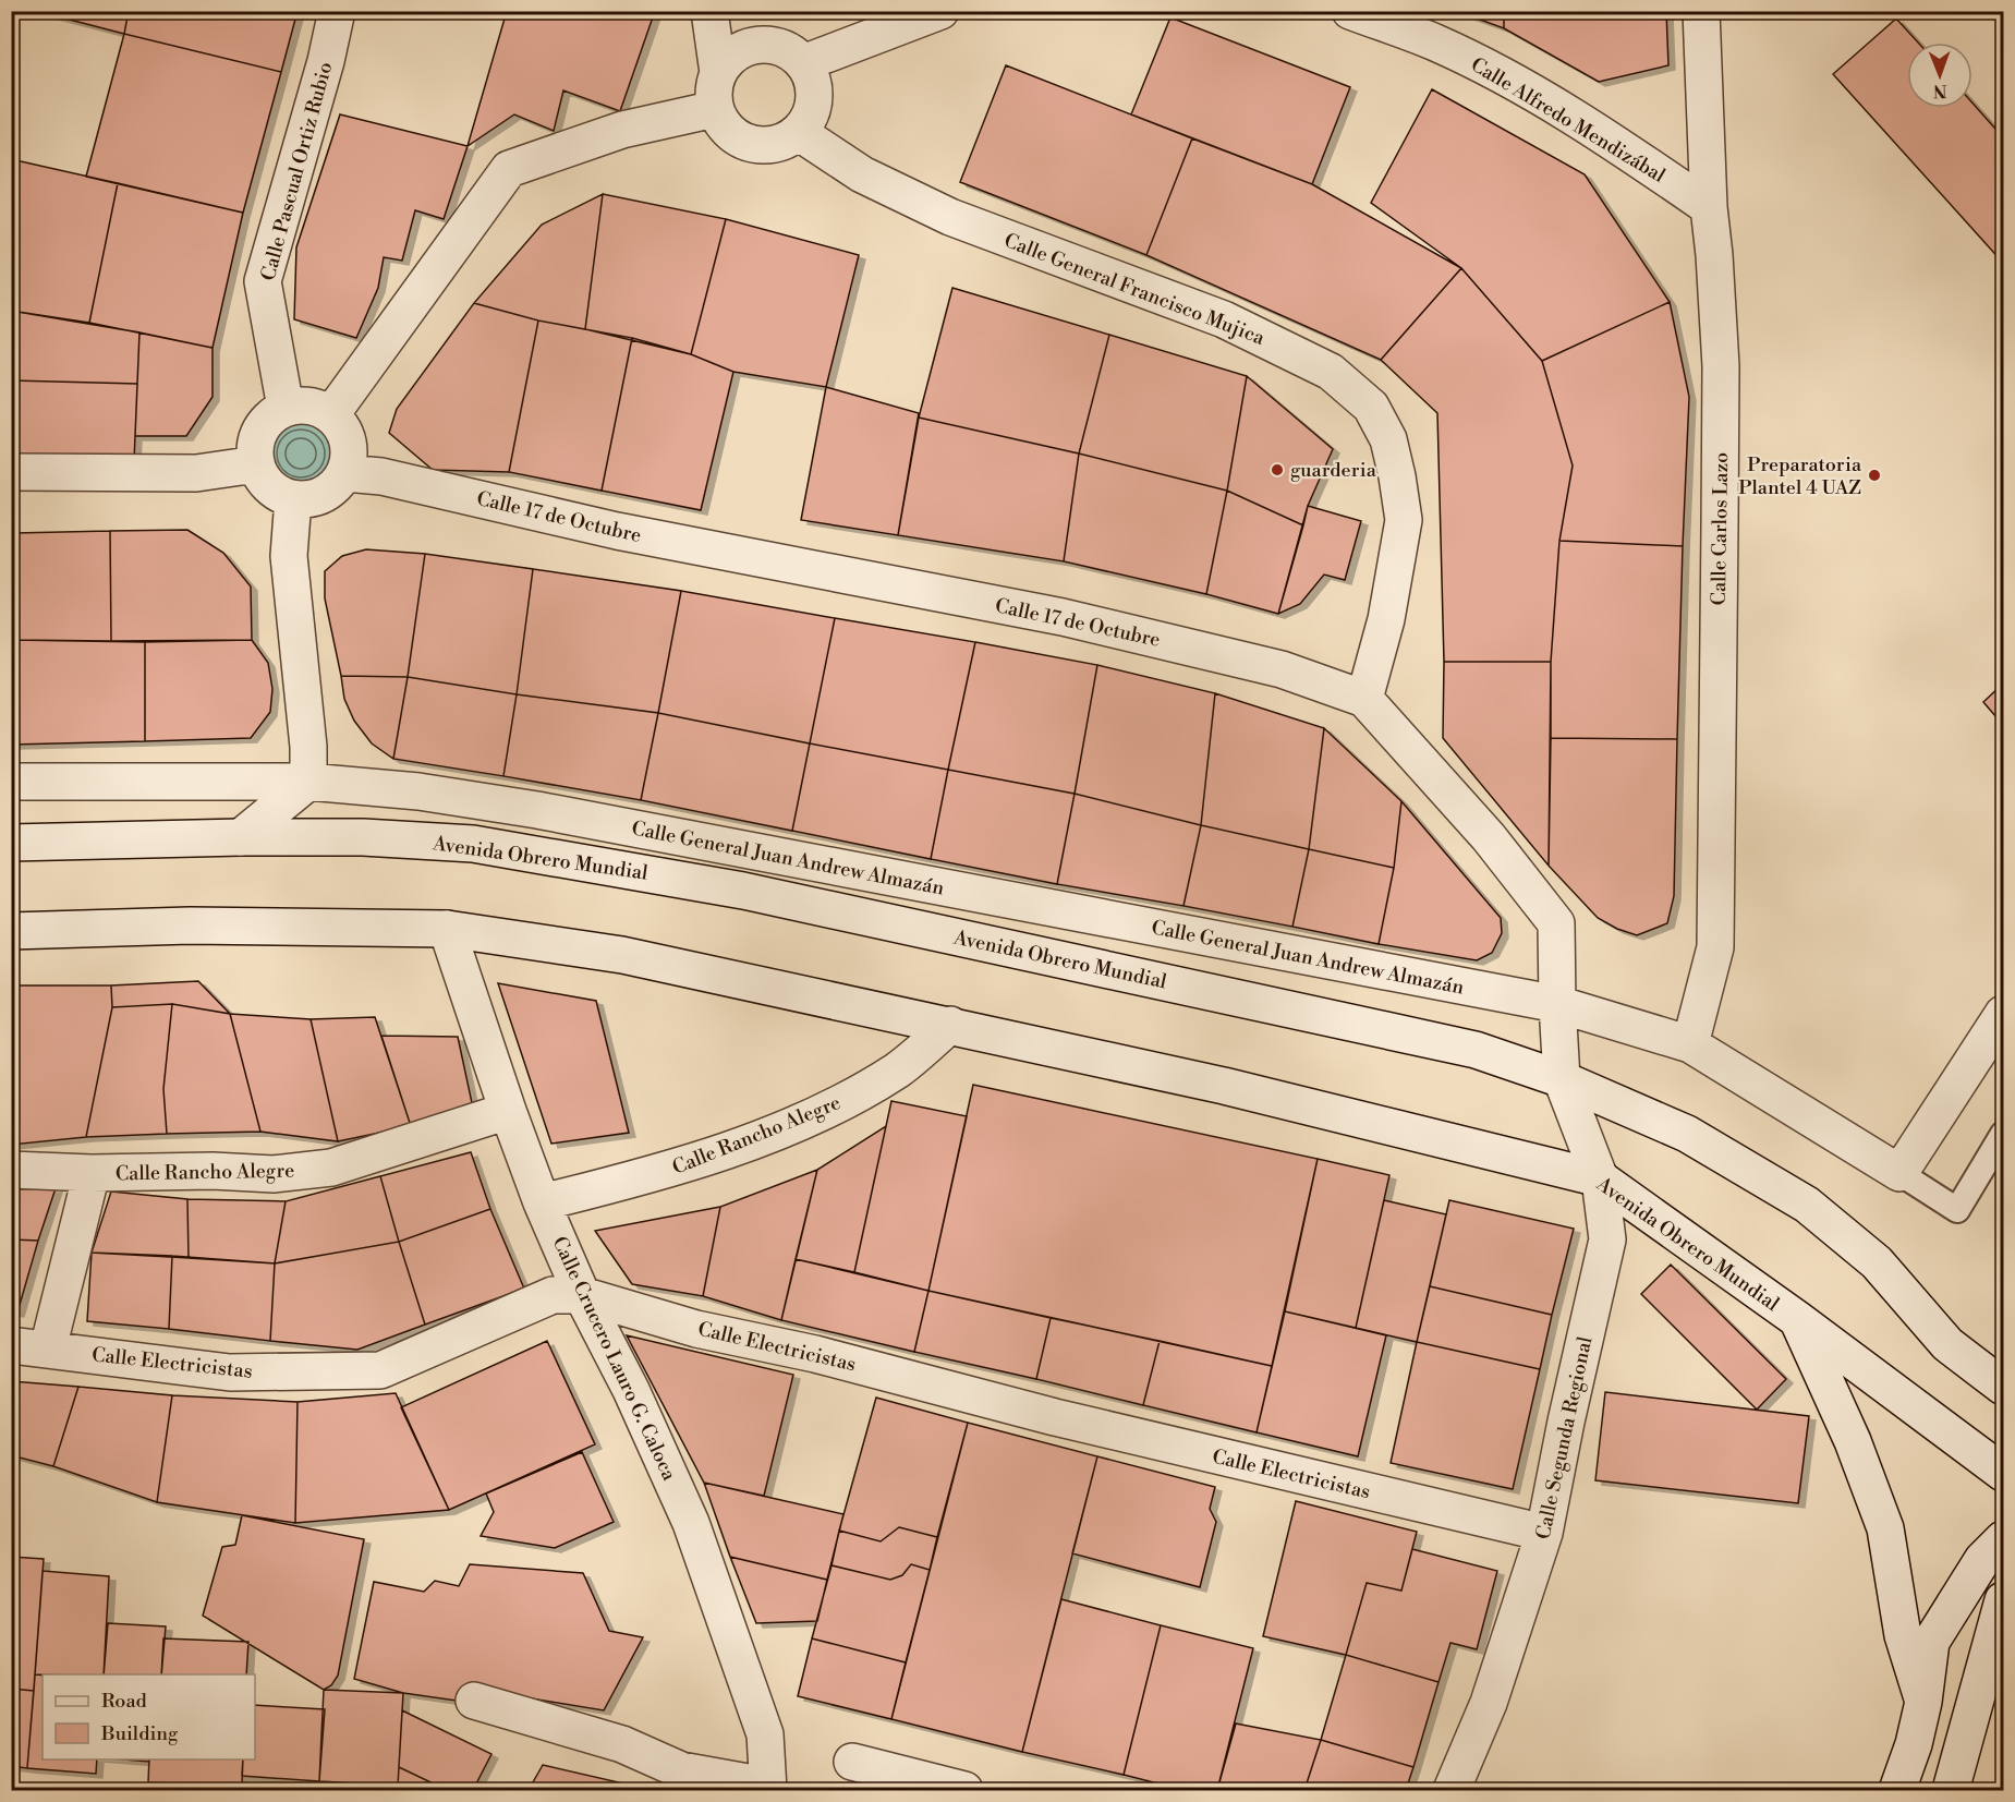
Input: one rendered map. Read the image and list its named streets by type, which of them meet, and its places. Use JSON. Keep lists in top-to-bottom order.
{
  "streets": {
    "street": [
      "Calle Alfredo Mendizábal",
      "Calle Pascual Ortiz Rubio",
      "Calle General Francisco Mujica",
      "Calle 17 de Octubre",
      "Calle Carlos Lazo",
      "Avenida Obrero Mundial",
      "Calle General Juan Andrew Almazán",
      "Calle Rancho Alegre",
      "Calle Electricistas",
      "Calle Crucero Lauro G. Caloca",
      "Calle Segunda Regional"
    ]
  },
  "crossings": [
    ["Calle Alfredo Mendizábal", "Calle Carlos Lazo"],
    ["Calle Pascual Ortiz Rubio", "Calle 17 de Octubre"],
    ["Calle General Francisco Mujica", "Calle 17 de Octubre"],
    ["Calle 17 de Octubre", "Avenida Obrero Mundial"],
    ["Calle 17 de Octubre", "Calle General Juan Andrew Almazán"],
    ["Calle 17 de Octubre", "Calle Segunda Regional"],
    ["Calle Carlos Lazo", "Calle General Juan Andrew Almazán"],
    ["Avenida Obrero Mundial", "Calle Rancho Alegre"],
    ["Avenida Obrero Mundial", "Calle Crucero Lauro G. Caloca"],
    ["Avenida Obrero Mundial", "Calle Segunda Regional"],
    ["Calle Rancho Alegre", "Calle Crucero Lauro G. Caloca"],
    ["Calle Electricistas", "Calle Crucero Lauro G. Caloca"],
    ["Calle Electricistas", "Calle Segunda Regional"]
  ],
  "places": ["guarderia", "Preparatoria Plantel 4 UAZ"],
  "legend": ["Road", "Building"],
  "north": "bottom"
}
